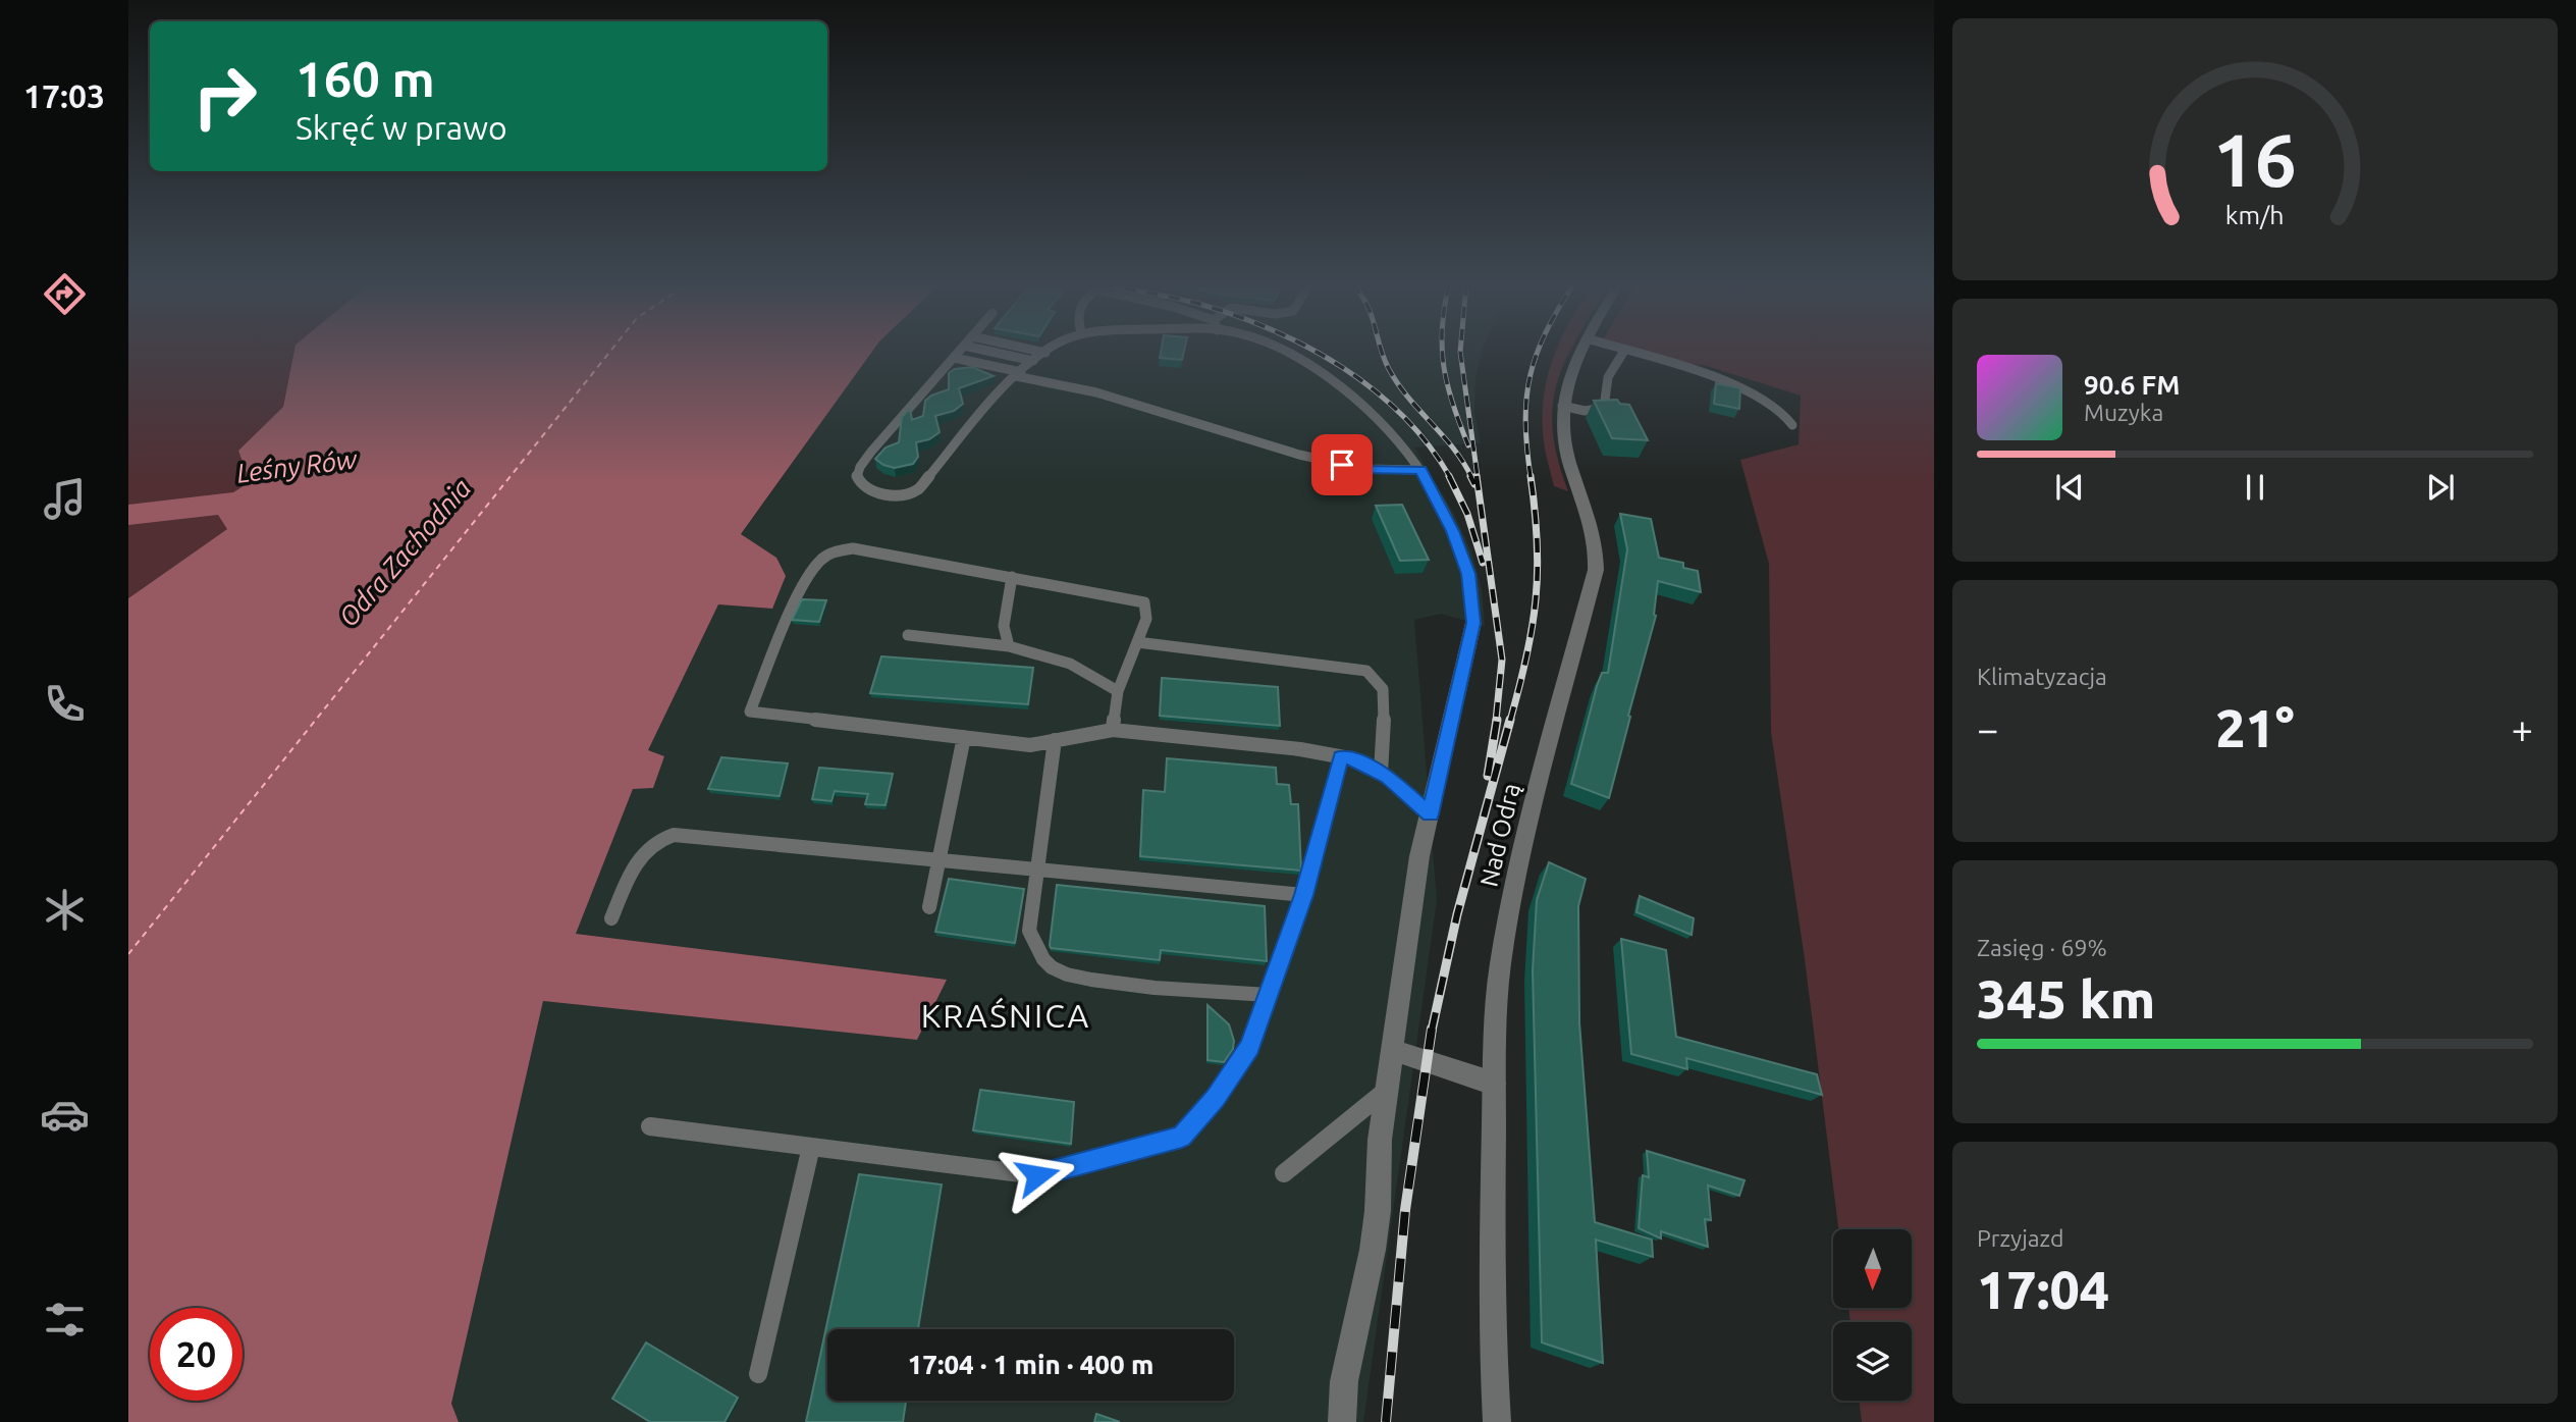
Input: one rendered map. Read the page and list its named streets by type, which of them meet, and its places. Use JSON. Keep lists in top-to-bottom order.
{
  "streets": {
    "street": ["Nad Odrą"]
  },
  "districts": ["KRAŚNICA"],
  "water": ["Leśny Rów", "Odra Zachodnia"],
  "north": "bottom",
  "page": {
    "tabs": "17:03",
    "turn": ["160 m", "Skręć w prawo"],
    "song": ["90.6 FM", "Muzyka"],
    "tile": [
      "Klimatyzacja",
      ["Zasięg · 69%", "345 km"],
      ["Przyjazd", "17:04"]
    ],
    "heat": ["−", "21°", "+"],
    "limit": "20",
    "trip": "17:04 · 1 min · 400 m",
    "gauge": ["16", "km/h"]
  }
}
